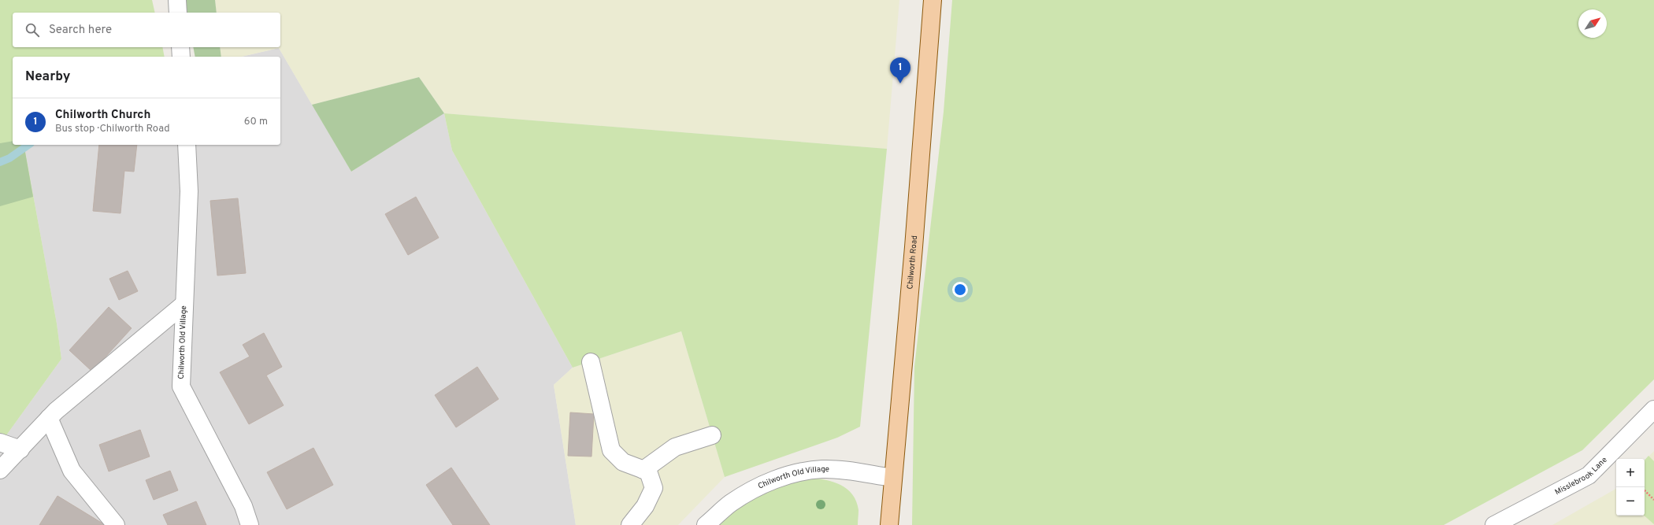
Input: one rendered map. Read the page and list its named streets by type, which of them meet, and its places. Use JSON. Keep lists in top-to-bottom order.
{
  "streets": {
    "main road": ["Chilworth Road"],
    "street": ["Chilworth Old Village", "Misslebrook Lane"]
  },
  "crossings": [
    ["Chilworth Road", "Chilworth Old Village"]
  ],
  "north": "top right",
  "page": {
    "search": "Search here",
    "heading": "Nearby",
    "pins": "1",
    "list": [
      {
        "mark": "1",
        "name": "Chilworth Church",
        "note": "Bus stop · Chilworth Road",
        "value": "60 m"
      }
    ],
    "map_buttons": ["+", "−"]
  }
}
